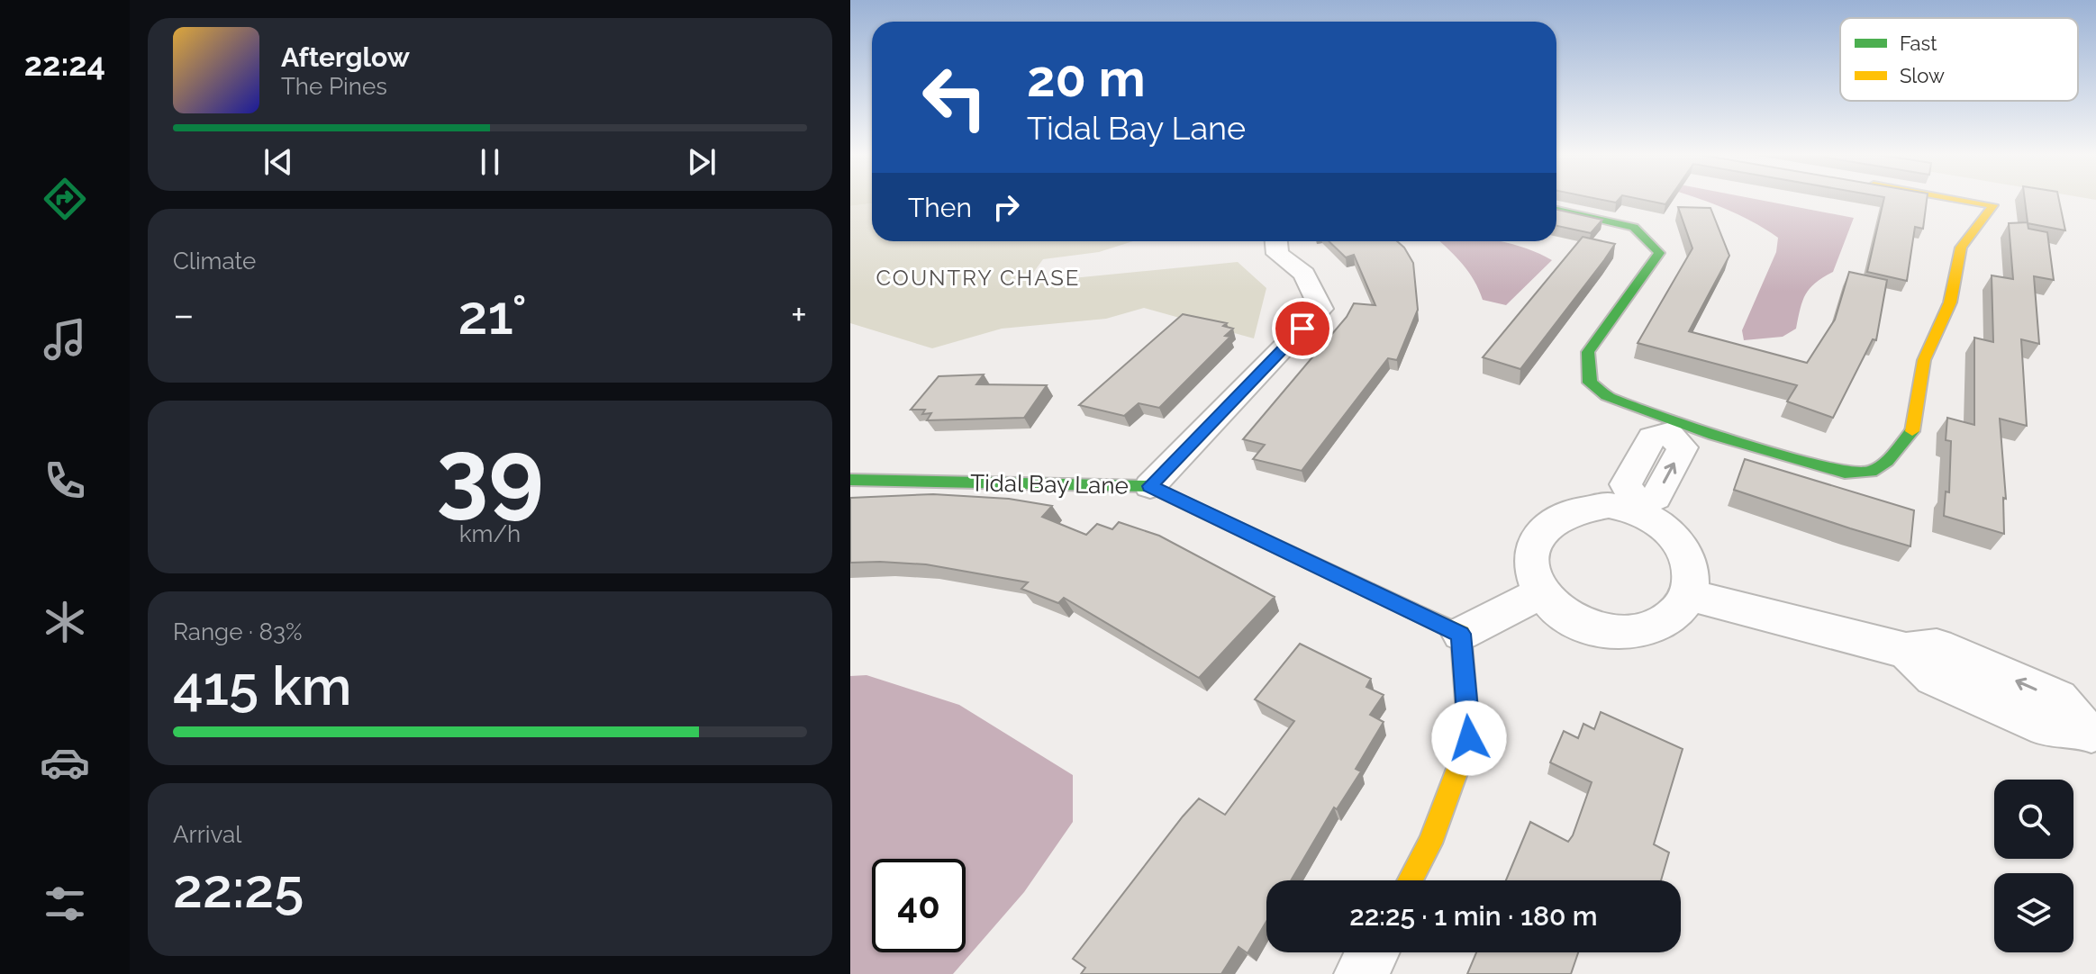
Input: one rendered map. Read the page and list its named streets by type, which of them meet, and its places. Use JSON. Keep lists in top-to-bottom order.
{
  "streets": {
    "street": ["Tidal Bay Lane"]
  },
  "districts": ["COUNTRY CHASE"],
  "legend": ["Fast", "Slow"],
  "page": {
    "tabs": "22:24",
    "turn": ["20 m", "Tidal Bay Lane"],
    "song": ["Afterglow", "The Pines"],
    "then": "Then",
    "tile": [
      "Climate",
      ["39", "km/h"],
      ["Range · 83%", "415 km"],
      ["Arrival", "22:25"]
    ],
    "heat": ["−", "21°", "+"],
    "limit": "40",
    "trip": "22:25 · 1 min · 180 m"
  }
}
